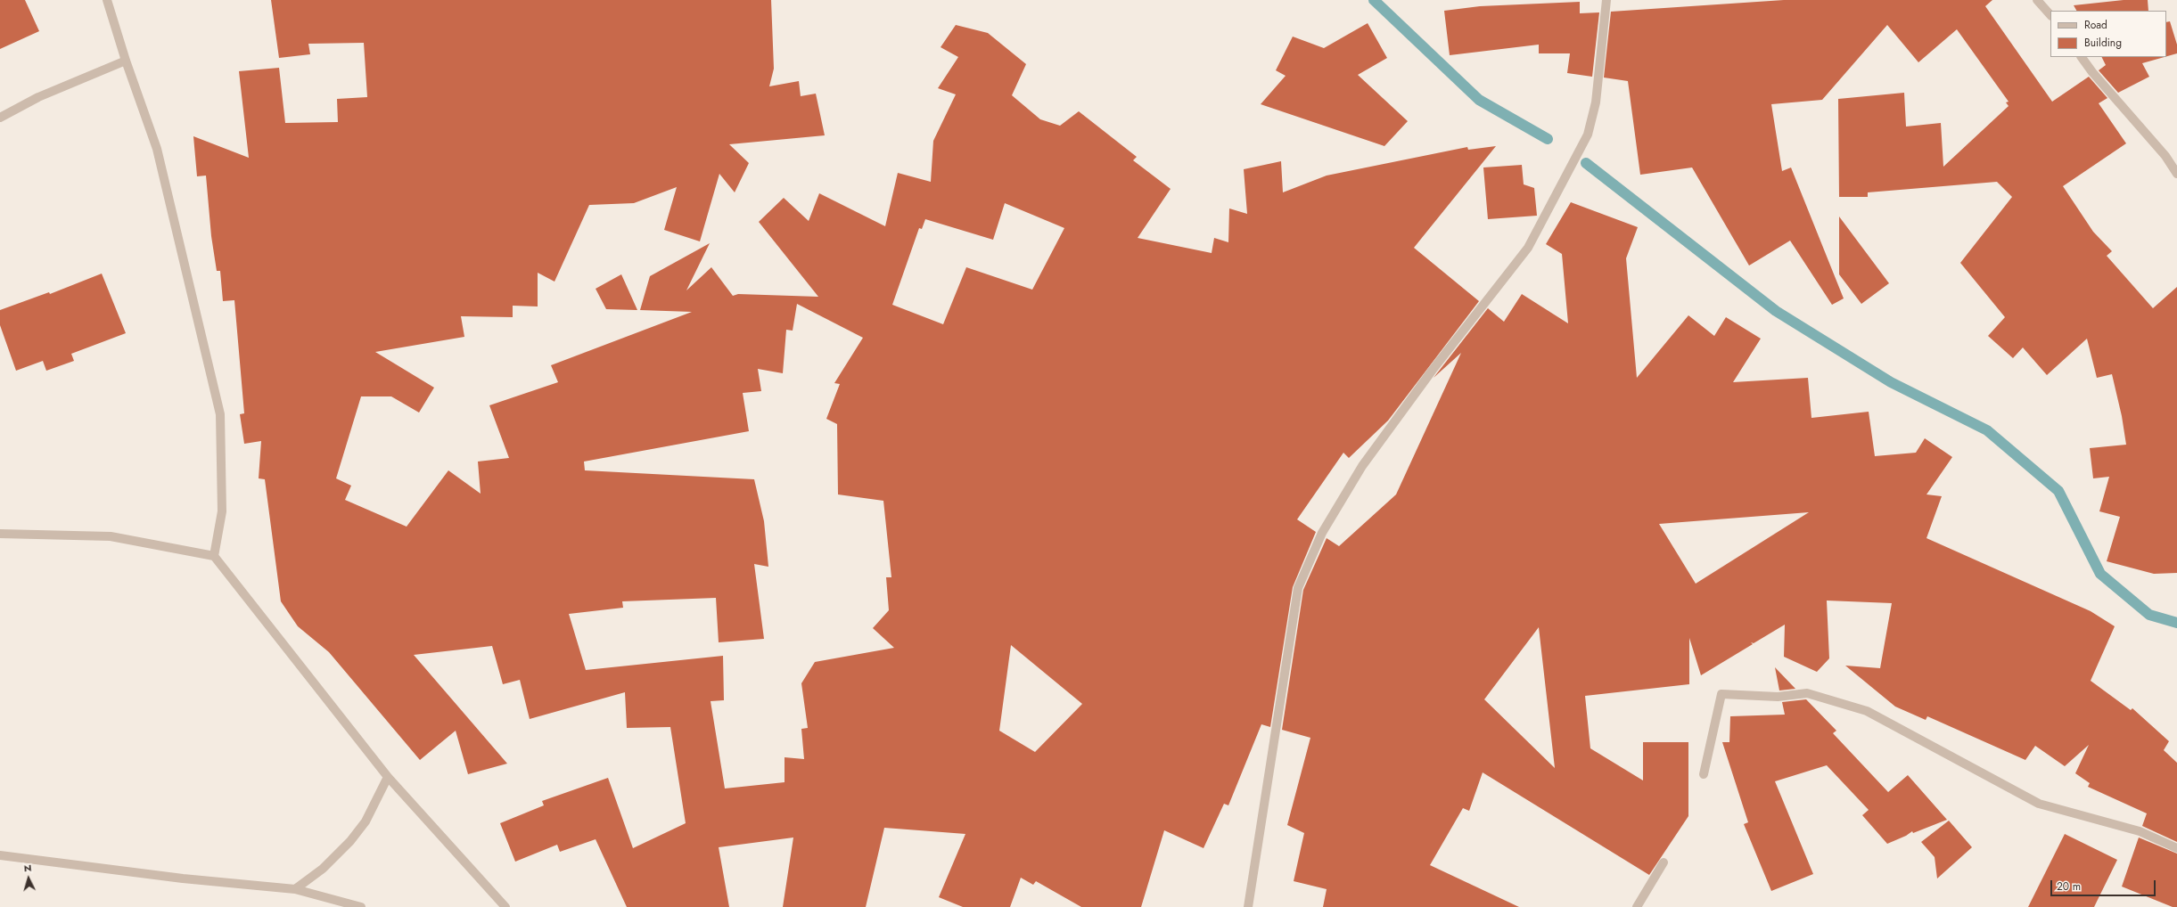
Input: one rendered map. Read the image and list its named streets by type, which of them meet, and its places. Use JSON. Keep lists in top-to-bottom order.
{
  "legend": ["Road", "Building"],
  "scale_bar": "20 m",
  "north": "top"
}
